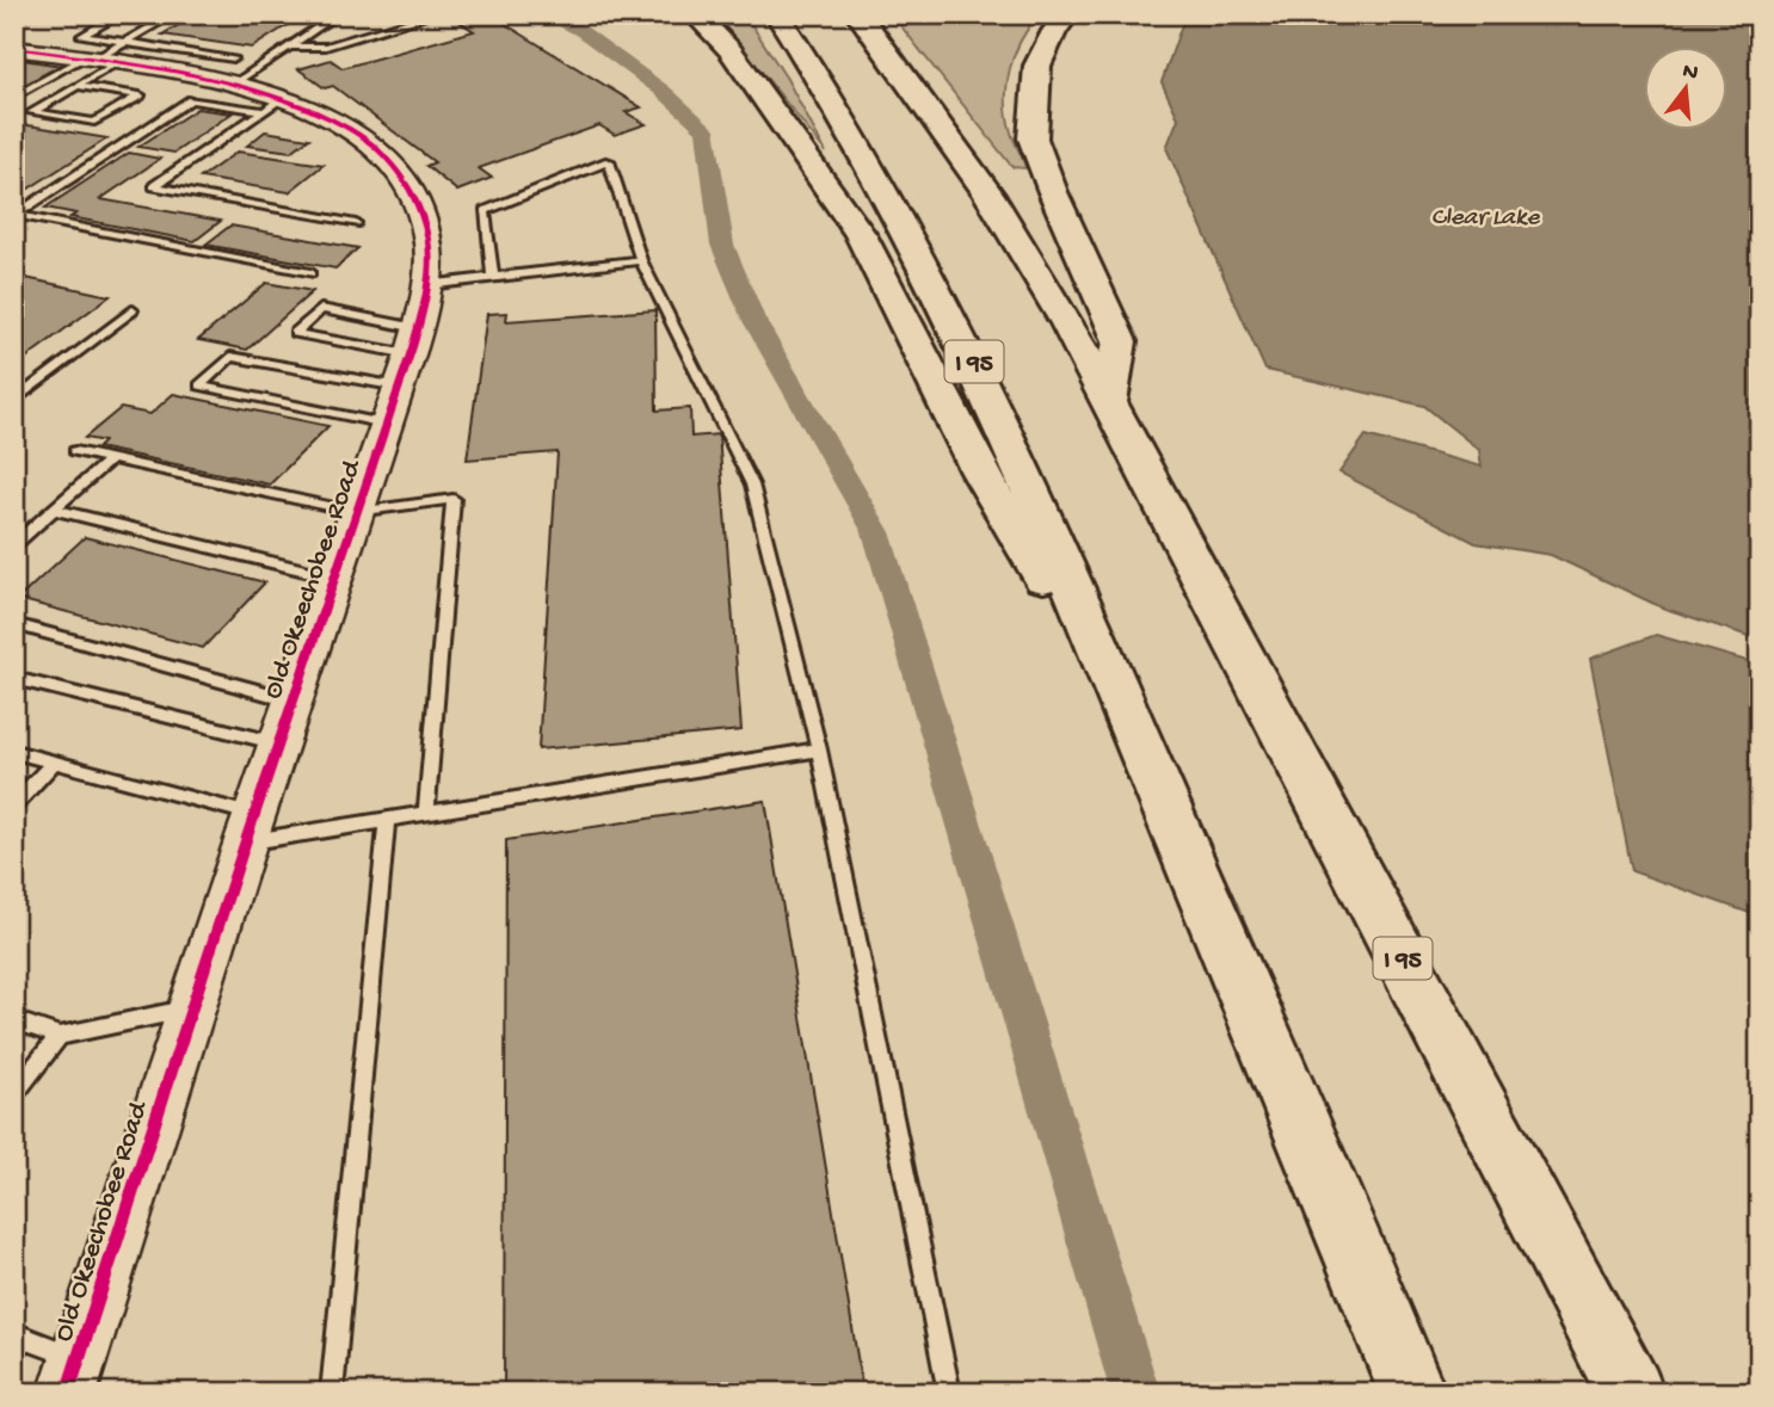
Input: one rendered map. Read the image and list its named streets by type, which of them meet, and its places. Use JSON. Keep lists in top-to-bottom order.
{
  "streets": {
    "highway": ["I 95"],
    "street": ["Old Okeechobee Road"]
  },
  "water": ["Clear Lake"],
  "north": "top"
}
